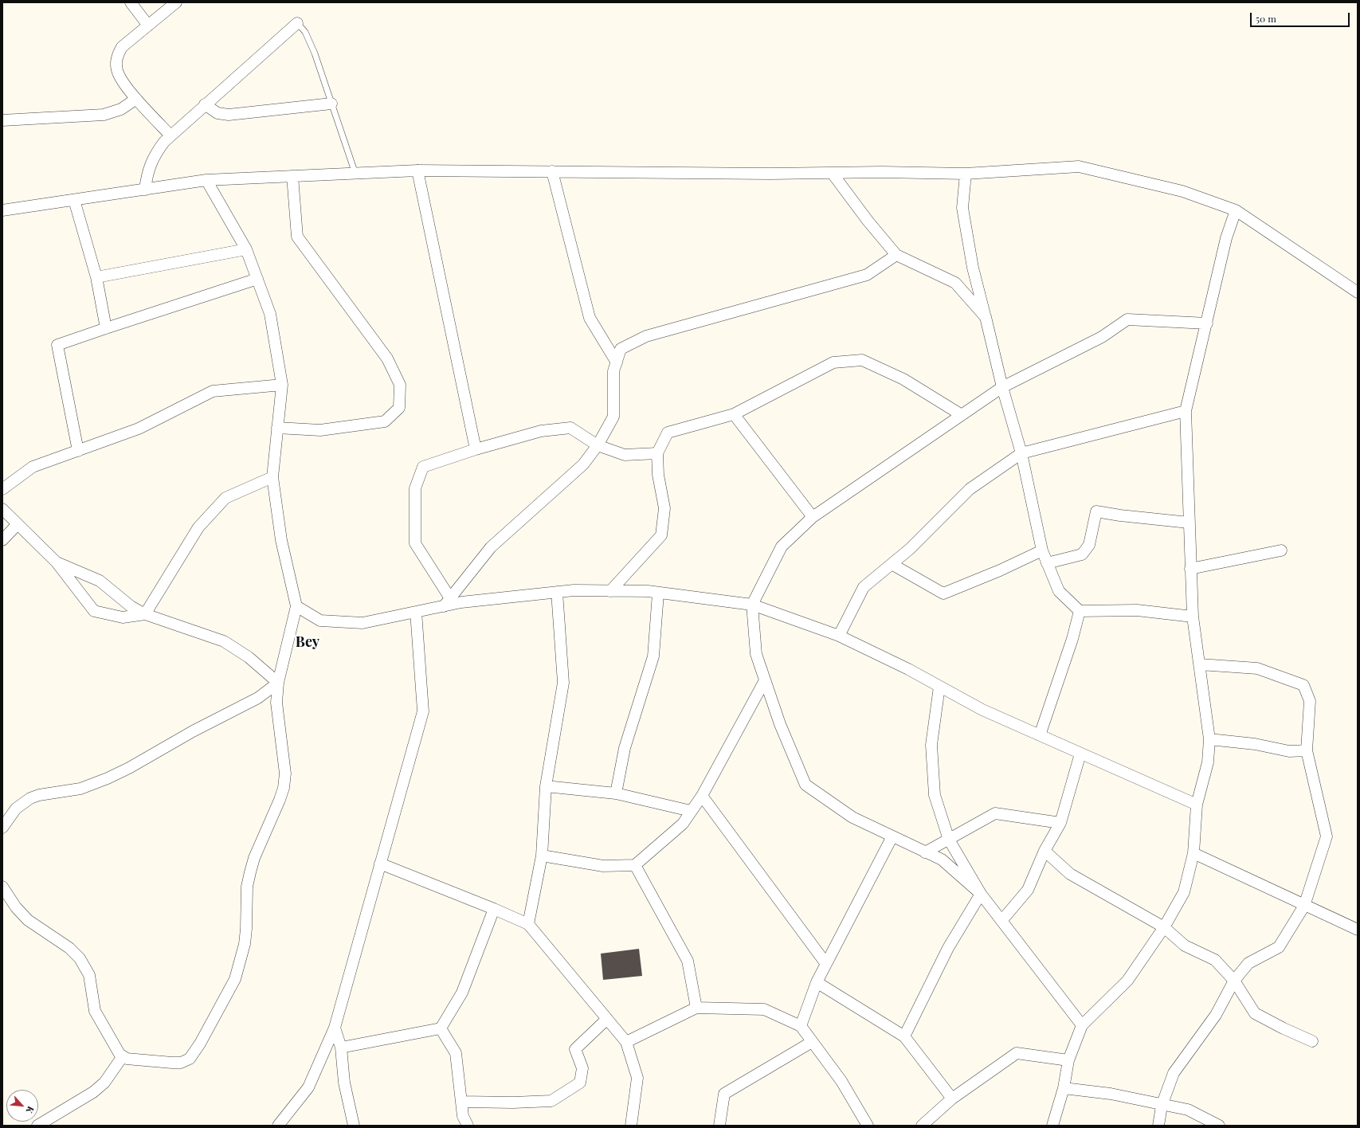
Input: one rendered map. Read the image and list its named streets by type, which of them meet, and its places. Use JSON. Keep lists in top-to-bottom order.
{
  "districts": ["Bey"],
  "scale_bar": "50 m",
  "north": "bottom right"
}
